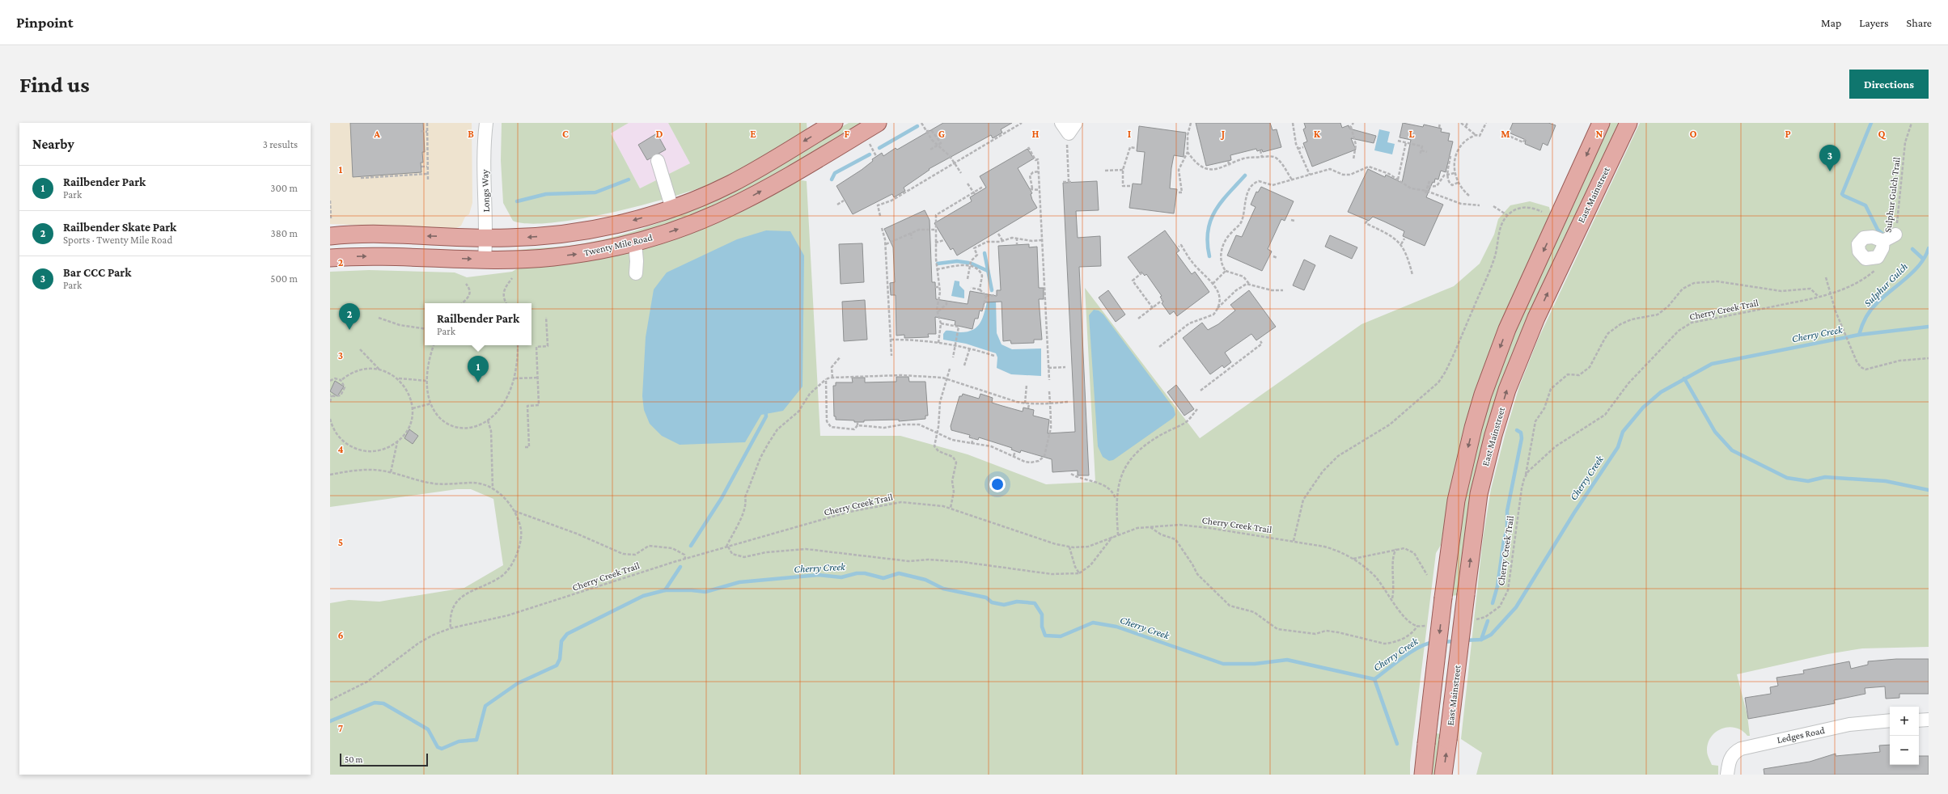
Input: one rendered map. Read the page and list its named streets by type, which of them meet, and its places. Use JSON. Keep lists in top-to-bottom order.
{
  "streets": {
    "main road": ["East Mainstreet", "Twenty Mile Road"],
    "street": ["Longs Way", "Ledges Road"],
    "path": ["Sulphur Gulch Trail", "Cherry Creek Trail"]
  },
  "crossings": [
    ["Longs Way", "Twenty Mile Road"]
  ],
  "water": ["Sulphur Gulch", "Cherry Creek"],
  "scale_bar": "50 m",
  "page": {
    "header": "Pinpoint",
    "nav": ["Map", "Layers", "Share"],
    "buttons": "Directions",
    "title": "Find us",
    "heading": ["Nearby", "3 results"],
    "pins": ["3", "2", "1"],
    "list": [
      {
        "mark": "1",
        "name": "Railbender Park",
        "note": "Park",
        "value": "300 m"
      },
      {
        "mark": "2",
        "name": "Railbender Skate Park",
        "note": "Sports · Twenty Mile Road",
        "value": "380 m"
      },
      {
        "mark": "3",
        "name": "Bar CCC Park",
        "note": "Park",
        "value": "500 m"
      }
    ],
    "popup": ["Railbender Park", "Park"],
    "map_buttons": ["+", "−"],
    "scale": "50 m"
  },
  "grid": {
    "columns": [
      "A",
      "B",
      "C",
      "D",
      "E",
      "F",
      "G",
      "H",
      "I",
      "J",
      "K",
      "L",
      "M",
      "N",
      "O",
      "P",
      "Q"
    ],
    "rows": [
      "1",
      "2",
      "3",
      "4",
      "5",
      "6",
      "7"
    ]
  }
}
